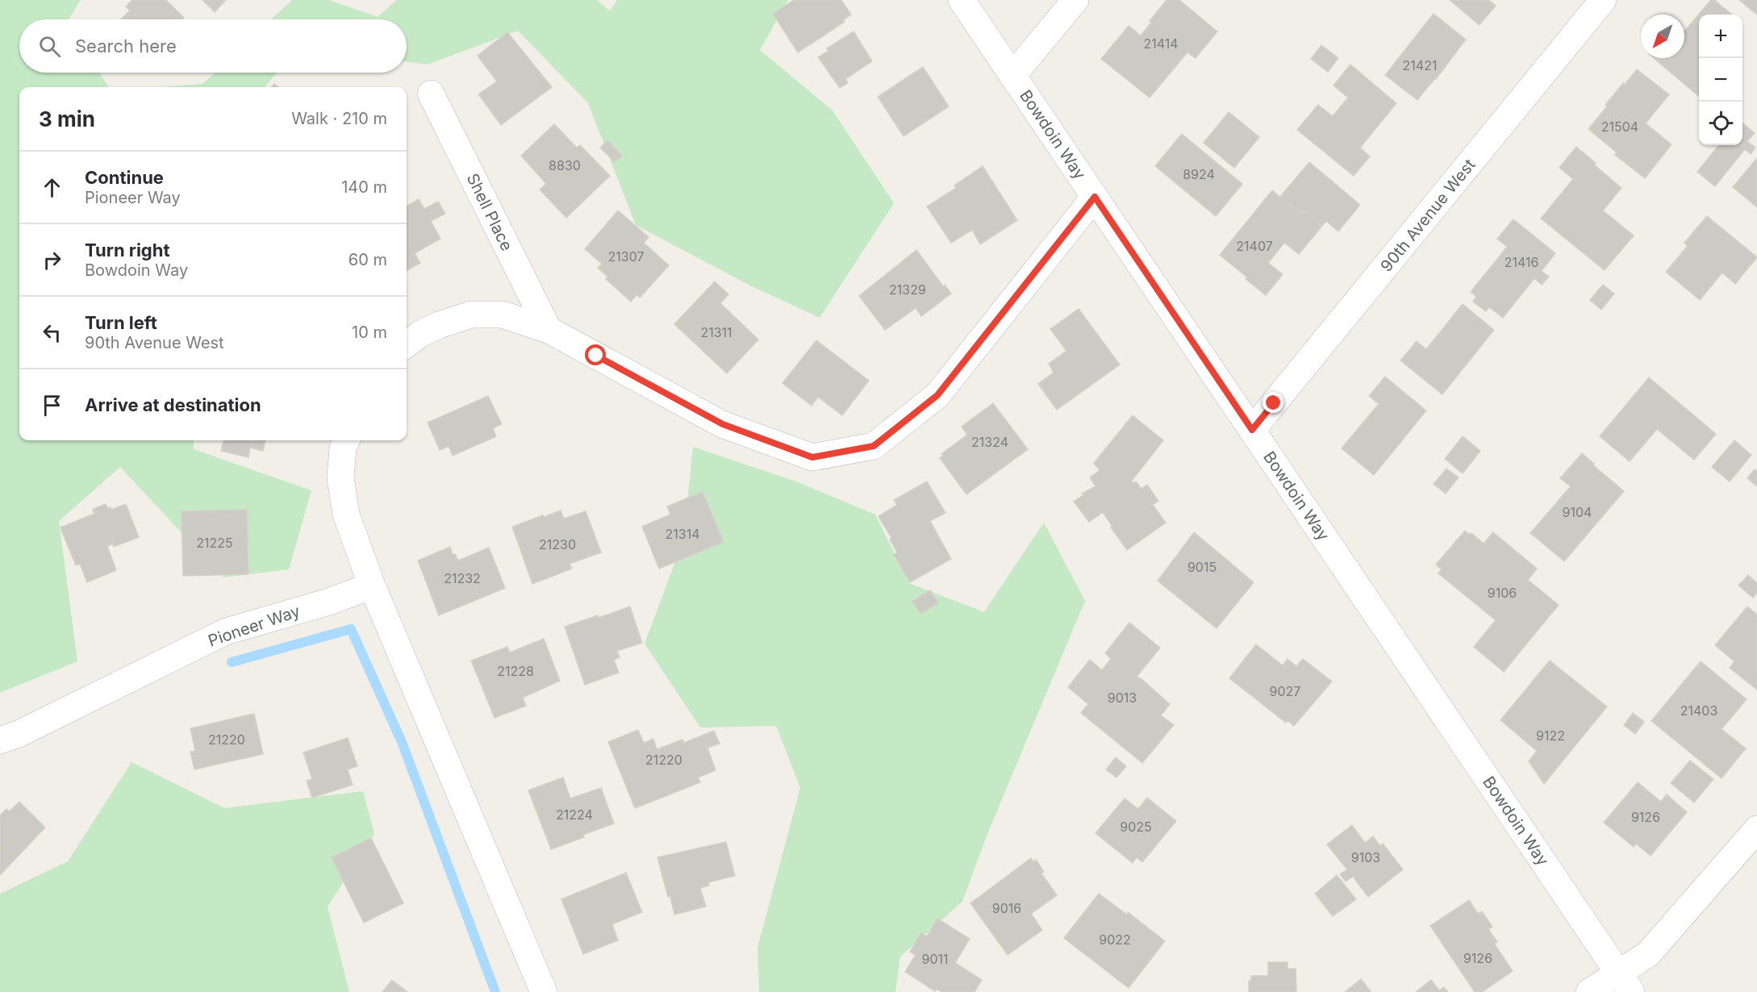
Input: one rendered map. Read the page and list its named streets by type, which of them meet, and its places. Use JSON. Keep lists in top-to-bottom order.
{
  "streets": {
    "street": [
      "Bowdoin Way",
      "Shell Place",
      "90th Avenue West",
      "Pioneer Way"
    ]
  },
  "crossings": [
    ["Bowdoin Way", "90th Avenue West"]
  ],
  "house_numbers": [
    "21414",
    "21421",
    "21504",
    "8830",
    "8924",
    "21407",
    "21307",
    "21416",
    "21329",
    "21311",
    "21324",
    "9104",
    "21314",
    "21225",
    "21230",
    "9015",
    "21232",
    "9106",
    "21228",
    "9027",
    "9013",
    "21403",
    "9122",
    "21220",
    "21220",
    "21224",
    "9126",
    "9025",
    "9103",
    "9016",
    "9022",
    "9126",
    "9011"
  ],
  "north": "bottom left",
  "page": {
    "map_buttons": ["+", "−"],
    "search": "Search here",
    "heading": ["3 min", "Walk · 210 m"],
    "list": [
      ["Continue", "Pioneer Way", "140 m"],
      ["Turn right", "Bowdoin Way", "60 m"],
      ["Turn left", "90th Avenue West", "10 m"],
      "Arrive at destination"
    ]
  }
}
